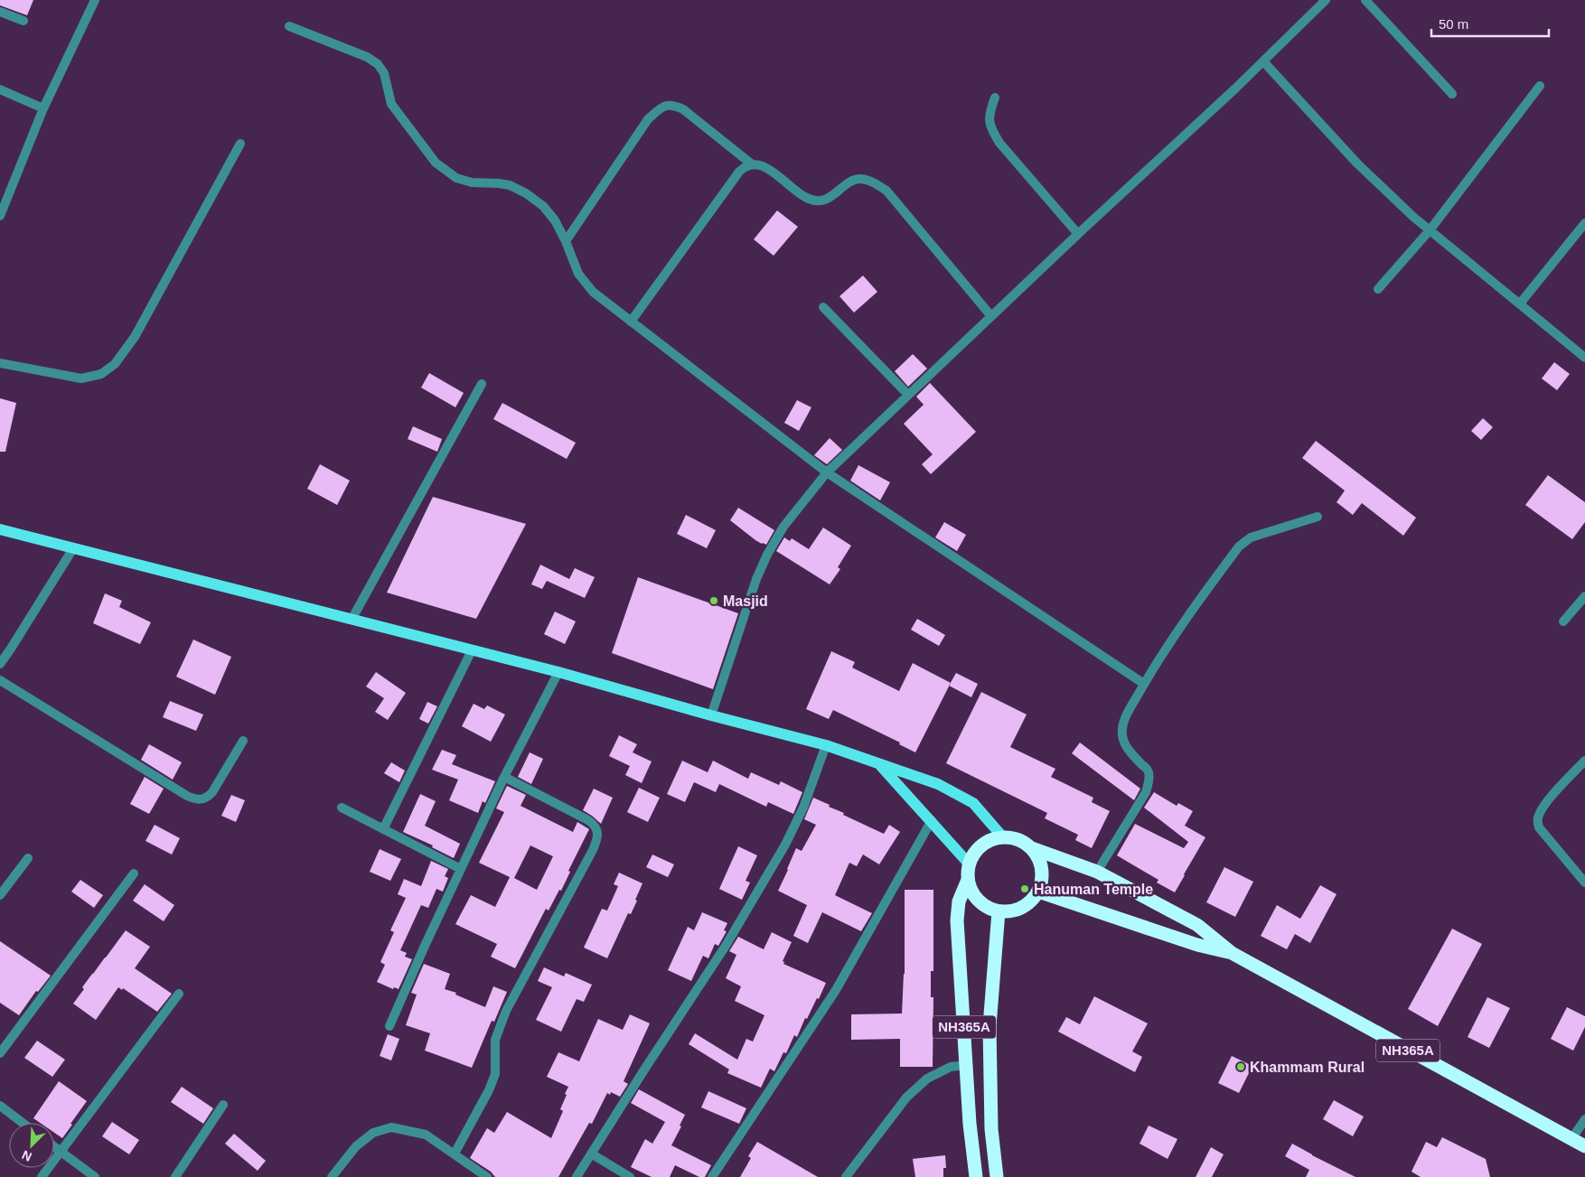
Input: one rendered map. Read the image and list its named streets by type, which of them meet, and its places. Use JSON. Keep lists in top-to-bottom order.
{
  "streets": {
    "highway": ["NH365A"]
  },
  "places": ["Masjid", "Hanuman Temple", "Khammam Rural"],
  "scale_bar": "50 m",
  "north": "bottom left"
}
